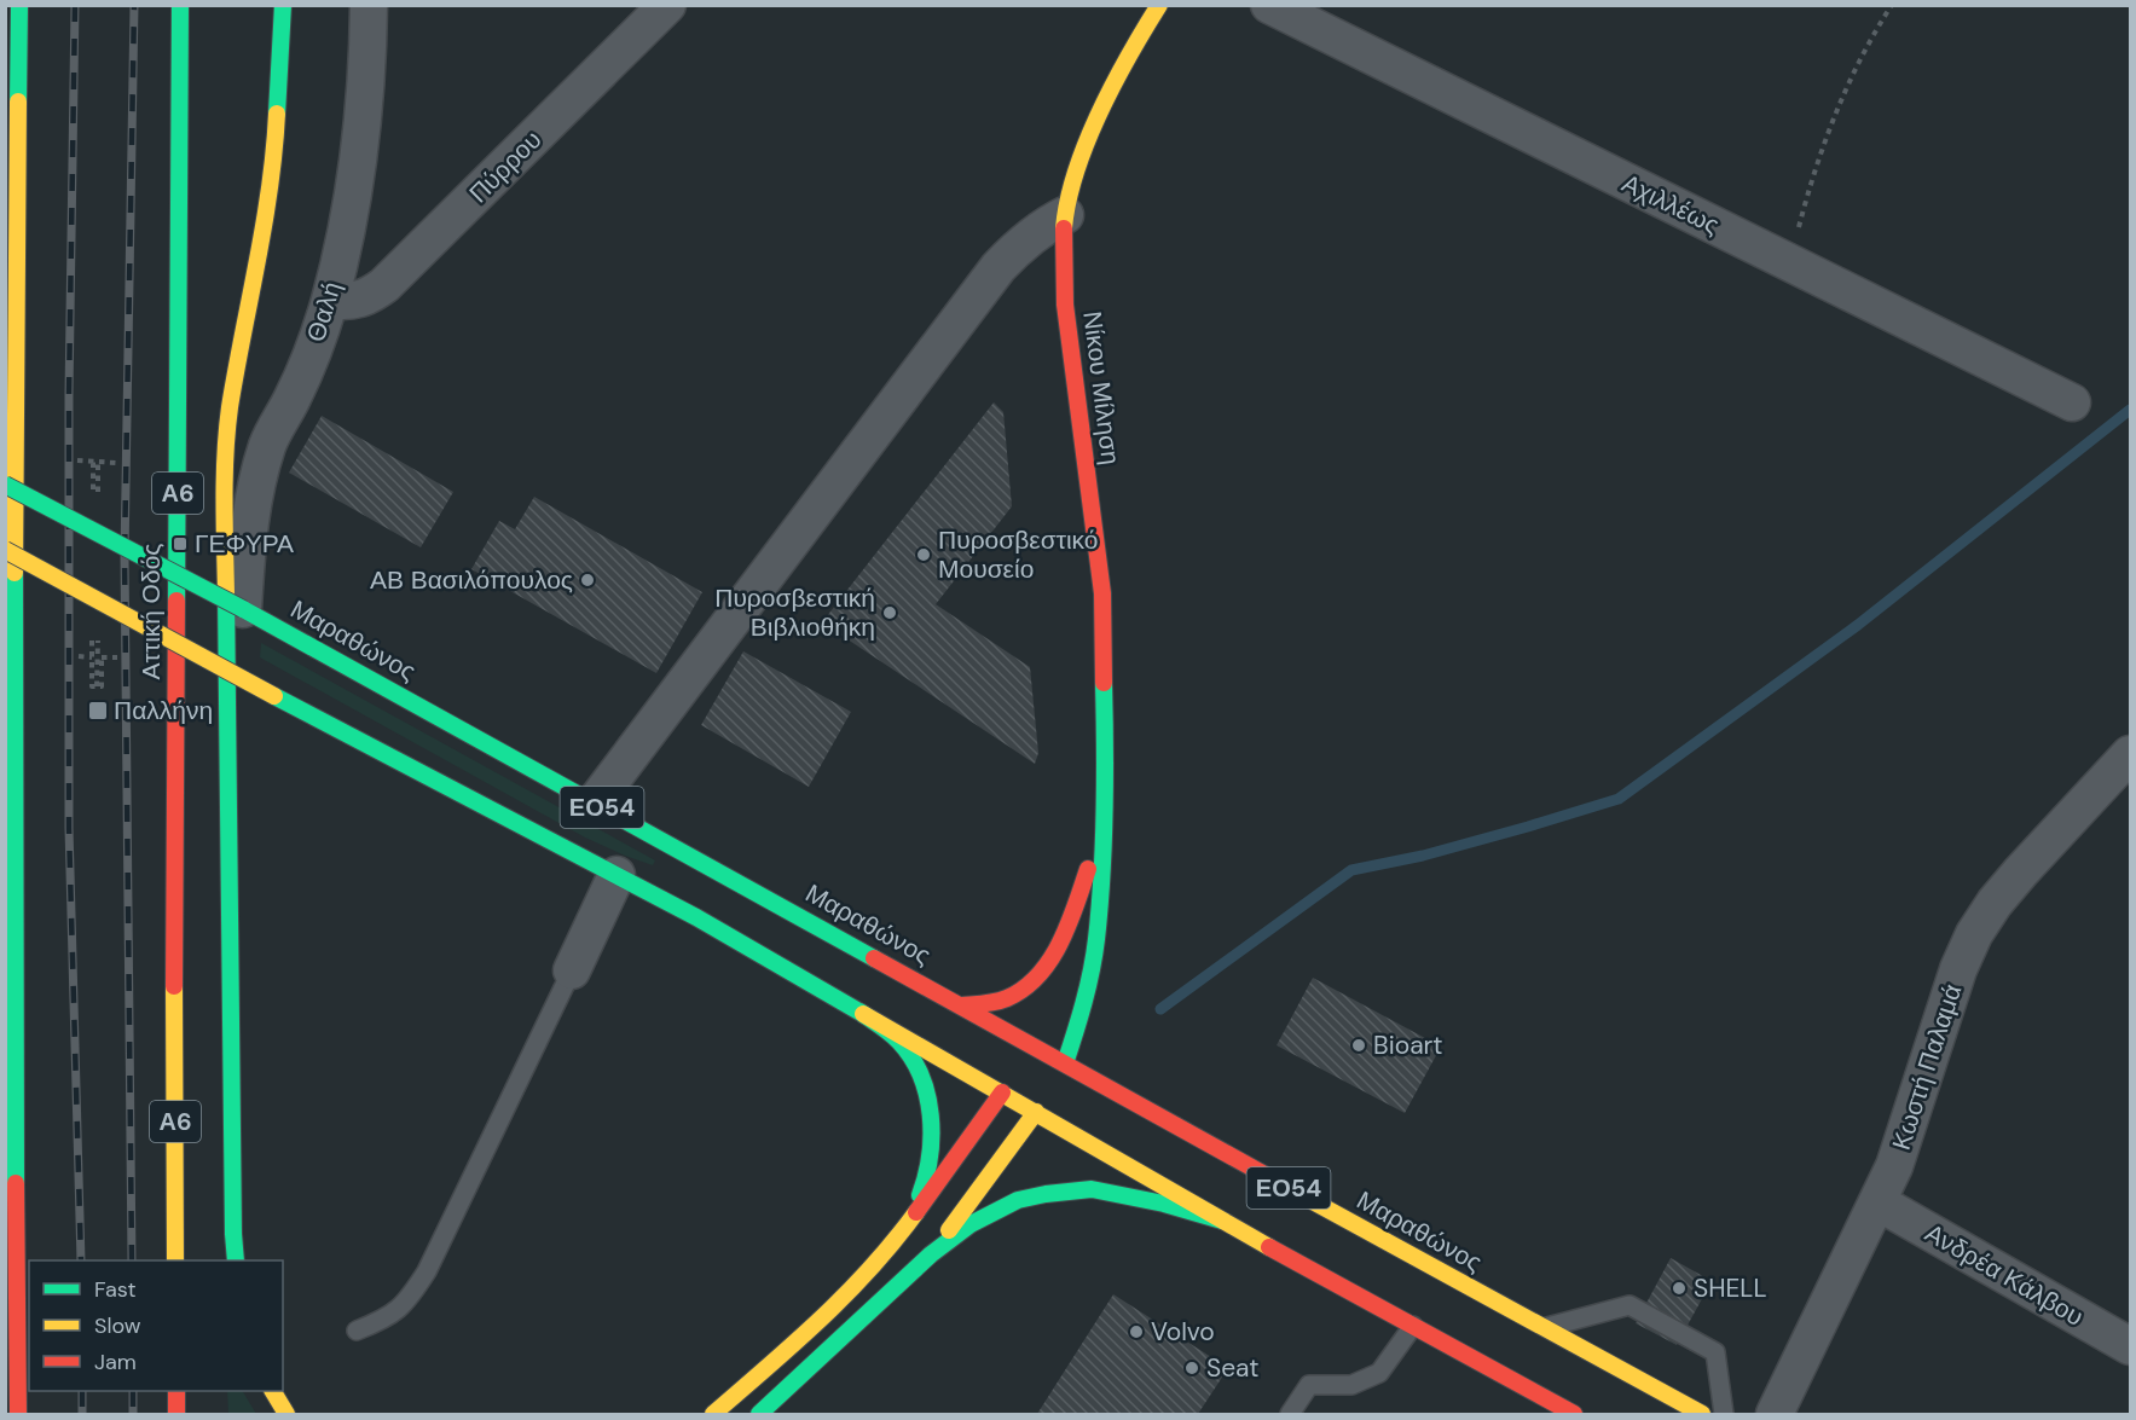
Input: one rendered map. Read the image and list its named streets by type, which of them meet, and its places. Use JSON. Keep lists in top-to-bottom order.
{
  "streets": {
    "main road": [
      "Νίκου Μίληση",
      "Α6",
      "Αττική Οδός",
      "Μαραθώνος",
      "ΕΟ54"
    ],
    "street": [
      "Πύρρου",
      "Αχιλλέως",
      "Θαλή",
      "Κωστή Παλαμά",
      "Ανδρέα Κάλβου"
    ]
  },
  "crossings": [
    ["Πύρρου", "Θαλή"],
    ["Θαλή", "Μαραθώνος"],
    ["Νίκου Μίληση", "Μαραθώνος"],
    ["Κωστή Παλαμά", "Ανδρέα Κάλβου"]
  ],
  "places": {
    "transit": ["ΓΕΦΥΡΑ", "Παλλήνη"],
    "other": [
      "Πυροσβεστικό Μουσείο",
      "ΑΒ Βασιλόπουλος",
      "Πυροσβεστική Βιβλιοθήκη",
      "Bioart",
      "SHELL",
      "Volvo",
      "Seat"
    ]
  },
  "legend": ["Fast", "Slow", "Jam"]
}
